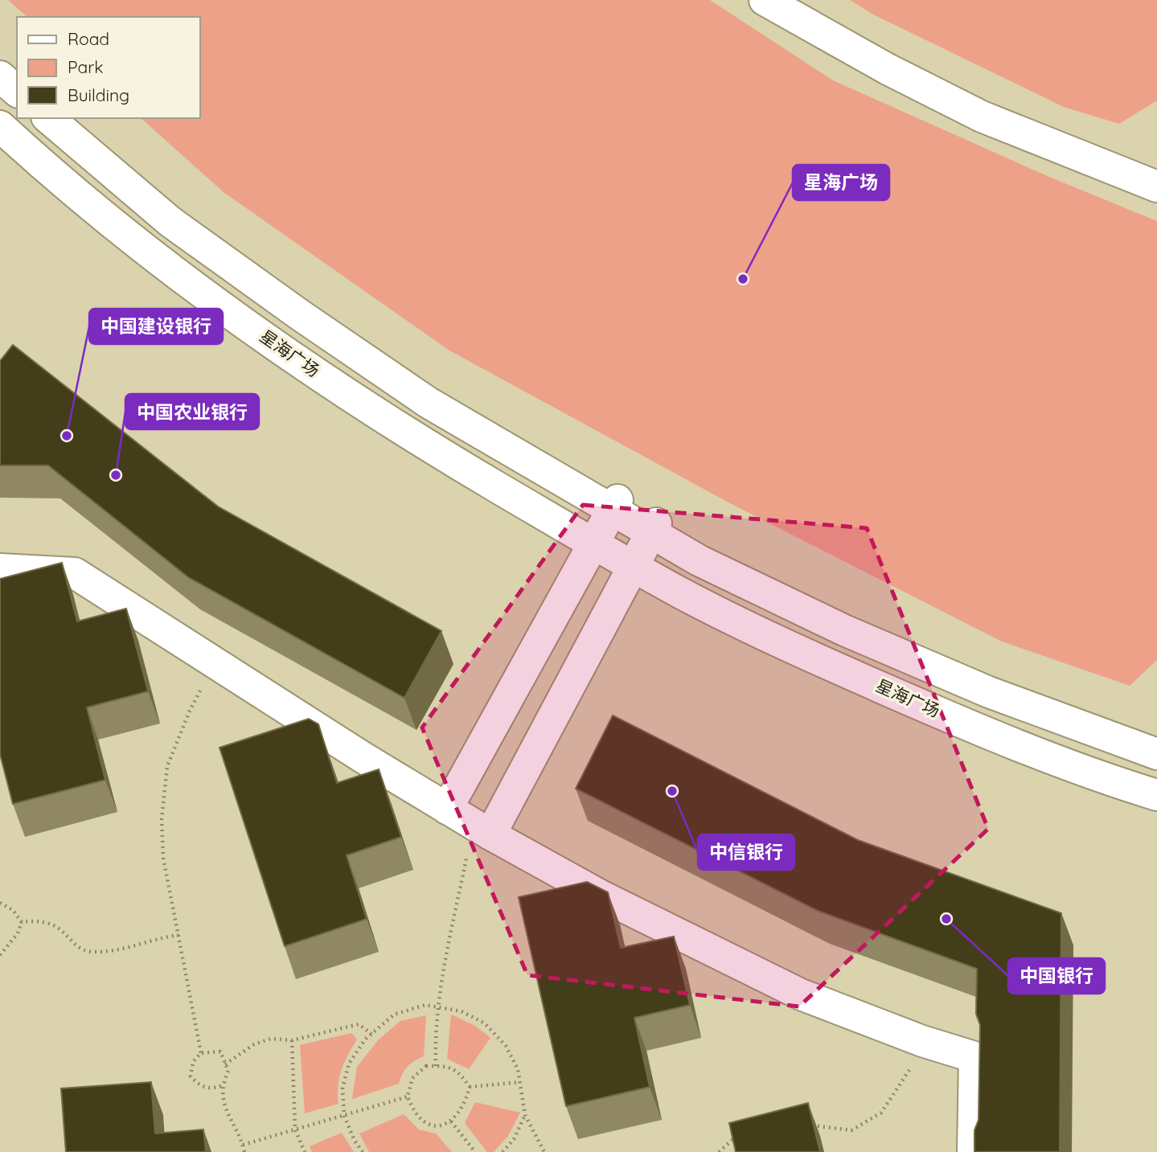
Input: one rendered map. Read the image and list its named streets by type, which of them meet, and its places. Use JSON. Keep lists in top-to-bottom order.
{
  "streets": {
    "main road": ["星海广场"]
  },
  "places": [
    "星海广场",
    "中国建设银行",
    "中国农业银行",
    "中信银行",
    "中国银行"
  ],
  "legend": ["Road", "Park", "Building"]
}
